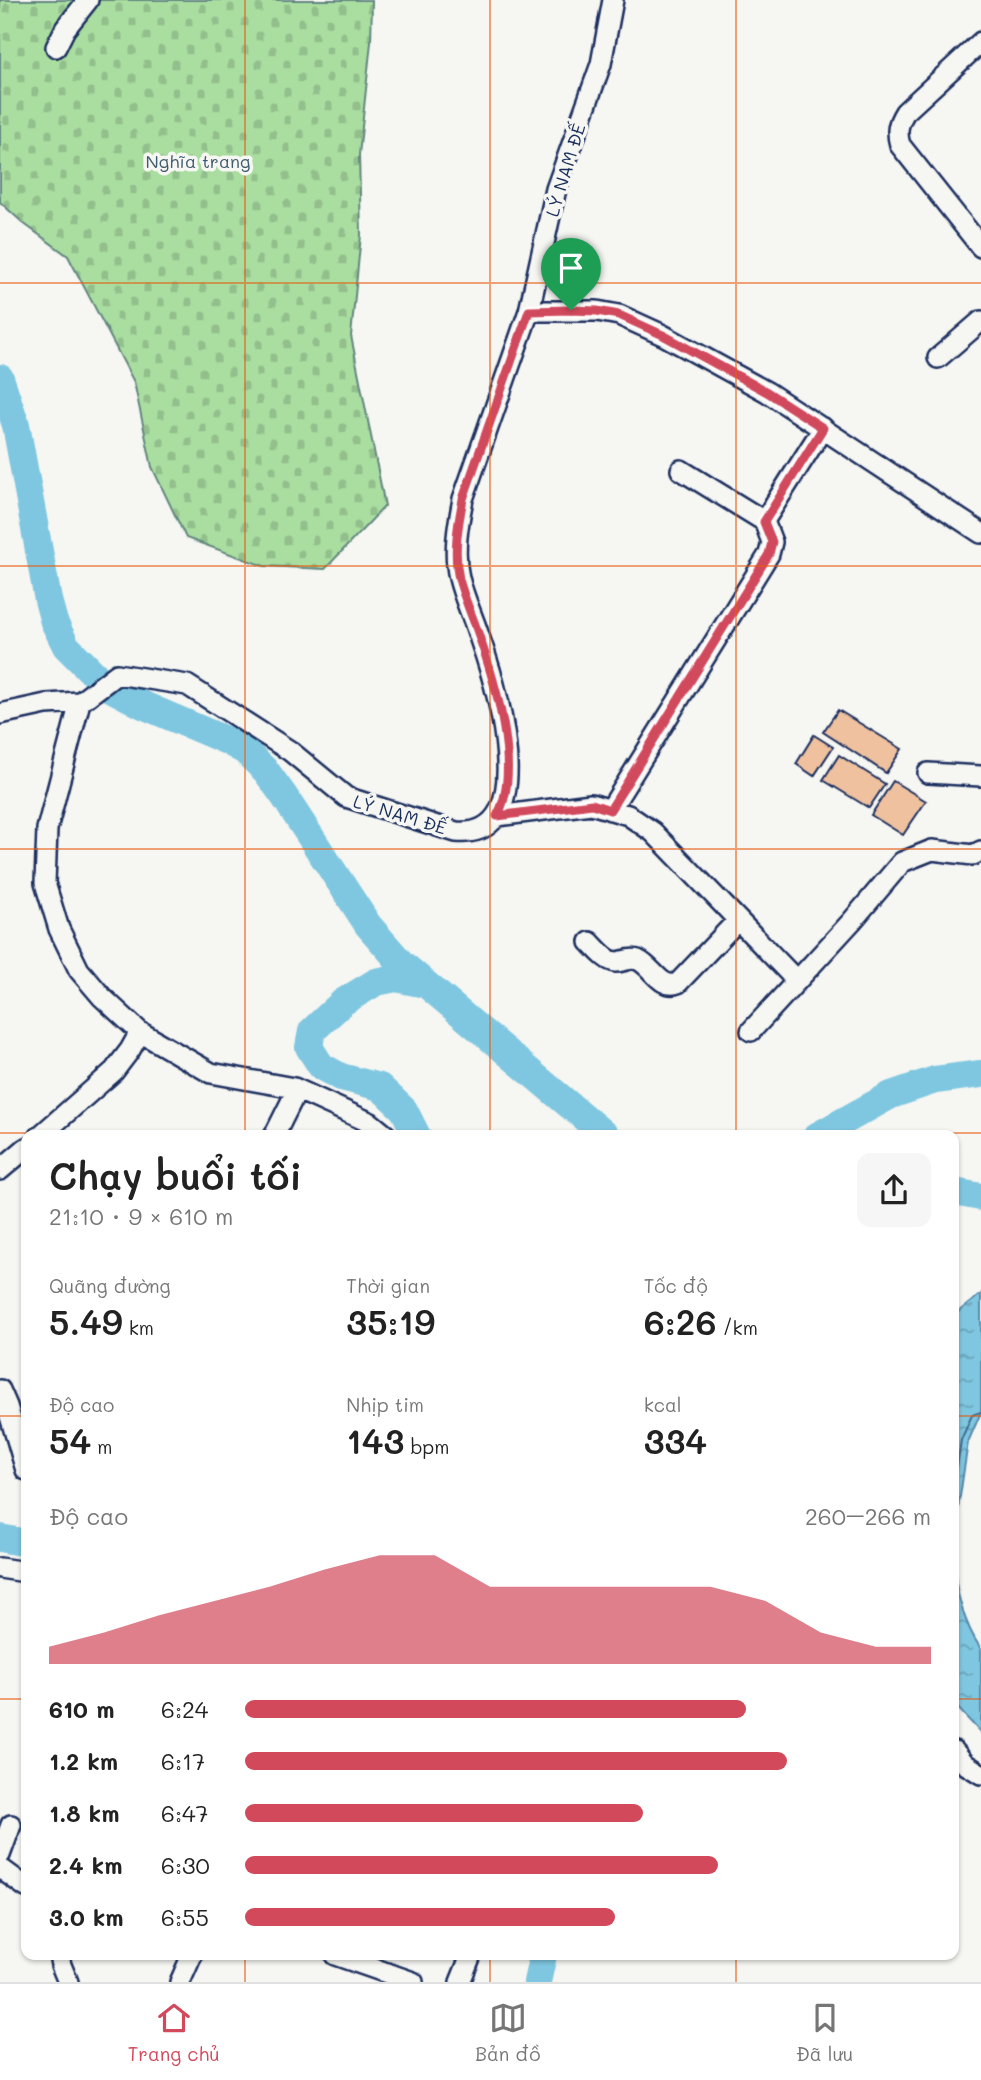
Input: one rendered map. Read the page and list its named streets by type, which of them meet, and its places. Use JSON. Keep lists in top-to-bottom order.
{
  "streets": {
    "street": ["LÝ NAM ĐẾ"]
  },
  "parks": ["Nghĩa trang"],
  "page": {
    "heading": ["Chạy buổi tối", "21:10 · 9 × 610 m"],
    "stats": [
      ["Quãng đường", "5.49 km"],
      ["Thời gian", "35:19"],
      ["Tốc độ", "6:26 /km"],
      ["Độ cao", "54 m"],
      ["Nhịp tim", "143 bpm"],
      ["kcal", "334"]
    ],
    "chart": ["Độ cao", "260–266 m"],
    "list": [
      {
        "name": "610 m",
        "note": "6:24"
      },
      {
        "name": "1.2 km",
        "note": "6:17"
      },
      {
        "name": "1.8 km",
        "note": "6:47"
      },
      {
        "name": "2.4 km",
        "note": "6:30"
      },
      {
        "name": "3.0 km",
        "note": "6:55"
      }
    ],
    "tabs": ["Trang chủ", "Bản đồ", "Đã lưu"]
  }
}
